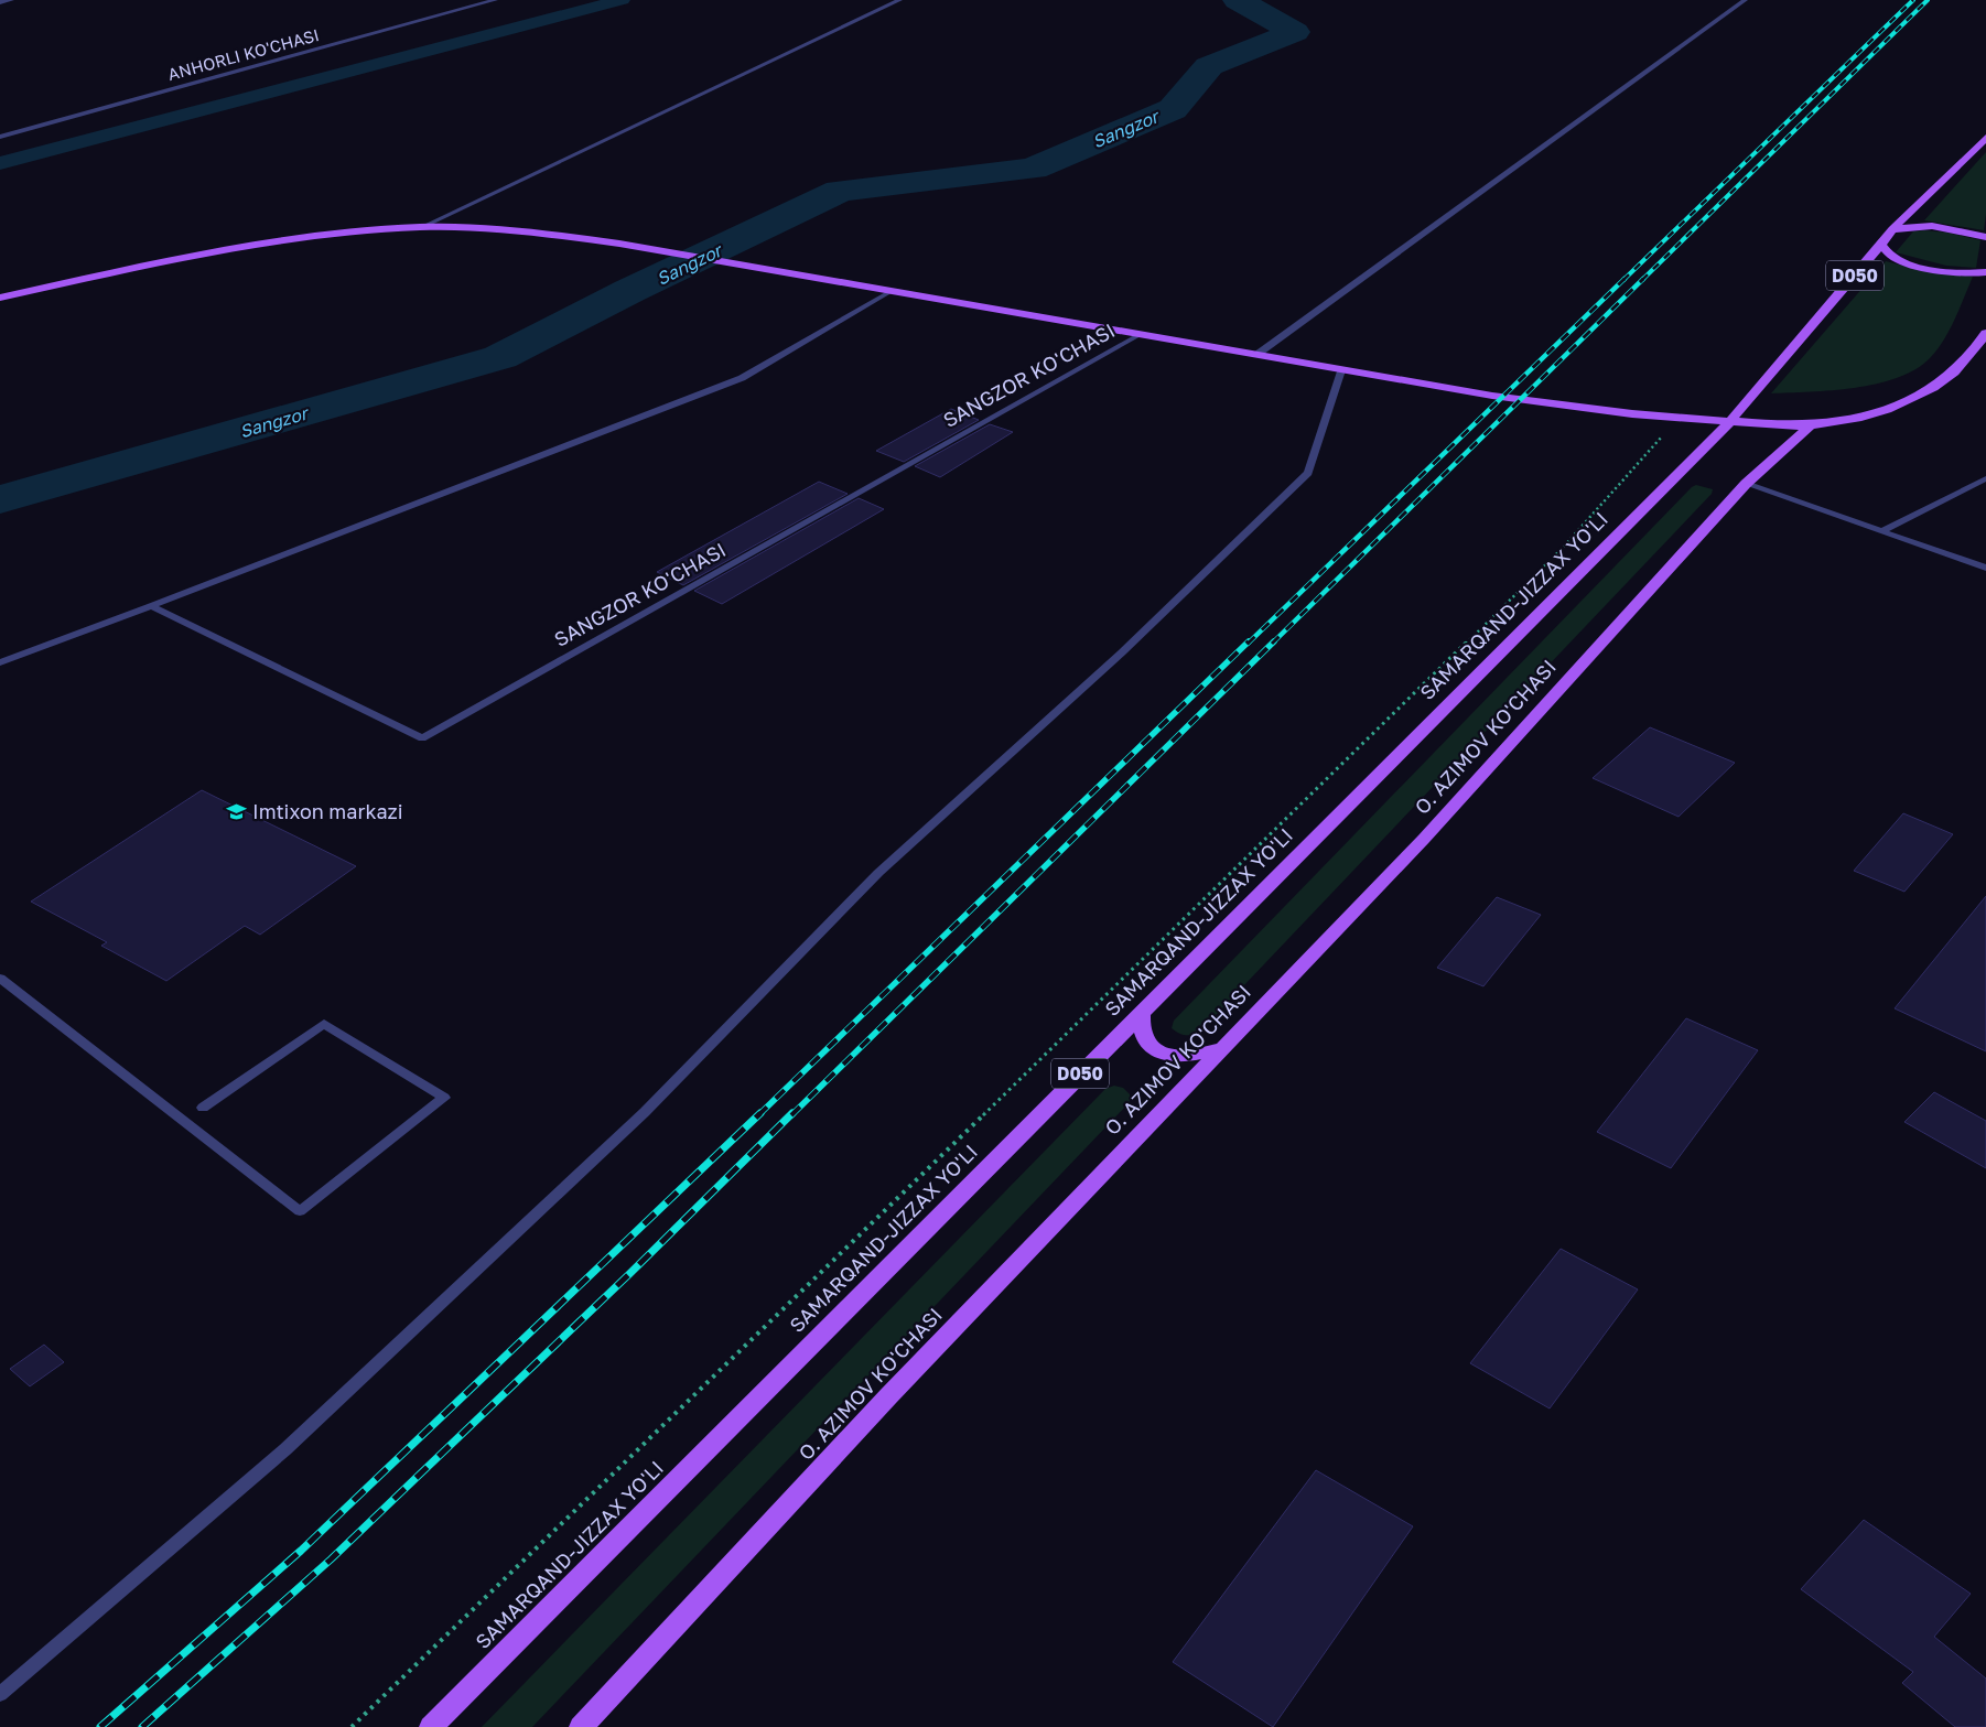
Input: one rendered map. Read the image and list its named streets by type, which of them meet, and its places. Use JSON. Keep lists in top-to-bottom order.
{
  "streets": {
    "main road": ["D050", "SAMARQAND-JIZZAX YO'LI", "O. AZIMOV KO'CHASI"],
    "street": ["ANHORLI KO'CHASI", "SANGZOR KO'CHASI"]
  },
  "water": ["Sangzor"],
  "places": {
    "school or university": ["Imtixon markazi"]
  }
}
